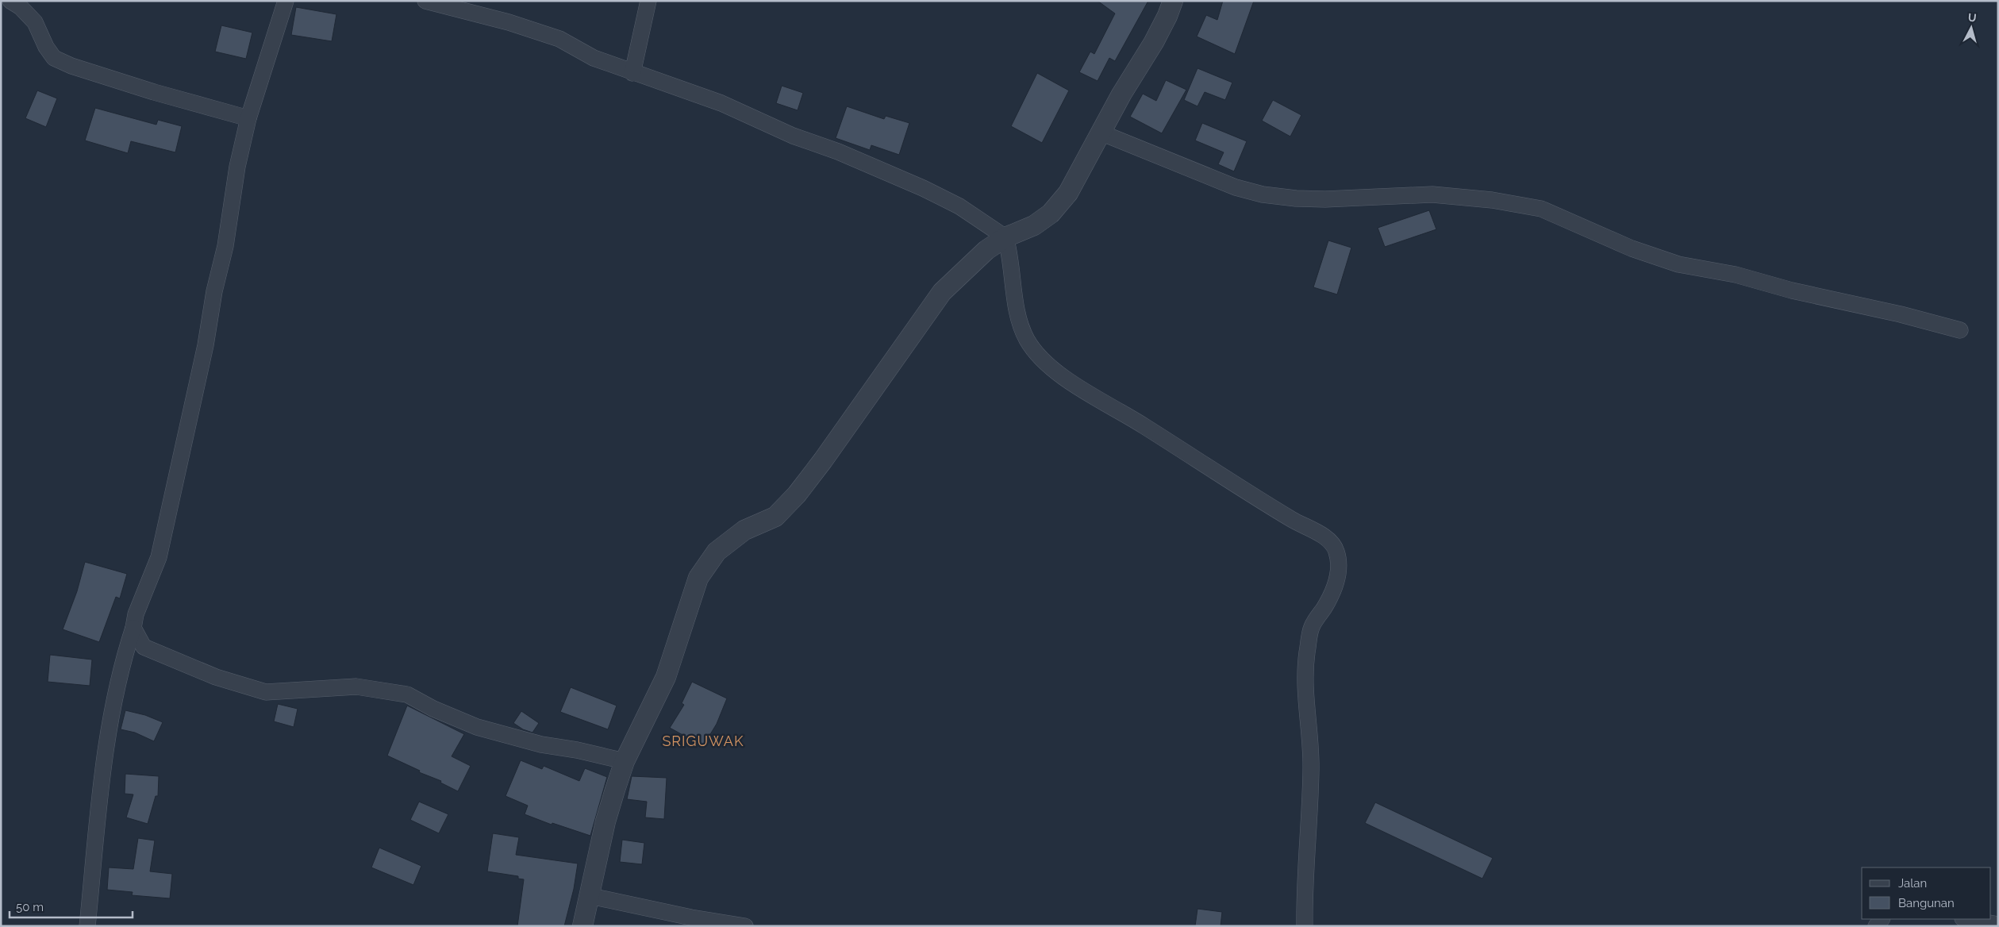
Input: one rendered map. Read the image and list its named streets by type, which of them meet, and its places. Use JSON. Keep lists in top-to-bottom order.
{
  "districts": ["SRIGUWAK"],
  "legend": ["Jalan", "Bangunan"],
  "scale_bar": "50 m",
  "north": "top"
}
